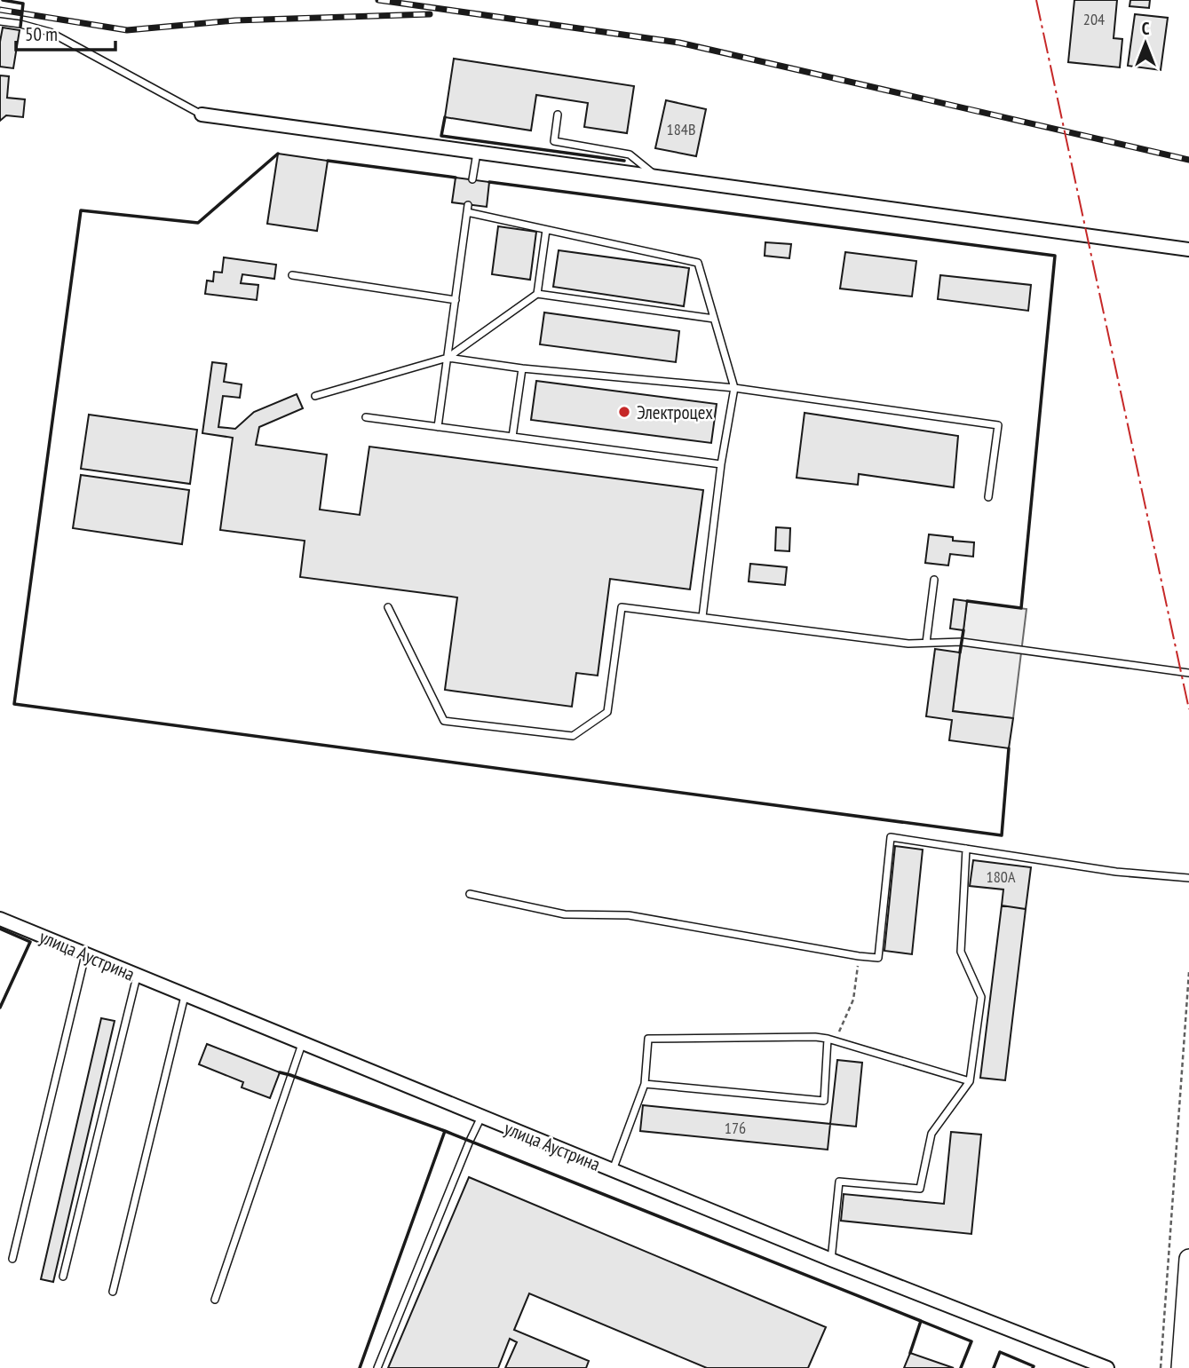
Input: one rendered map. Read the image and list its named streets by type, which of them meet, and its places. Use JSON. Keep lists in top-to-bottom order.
{
  "streets": {
    "street": ["улица Аустрина"]
  },
  "places": ["Электроцех"],
  "house_numbers": [
    "204",
    "184В",
    "180А",
    "176"
  ],
  "scale_bar": "50 m",
  "north": "top"
}
